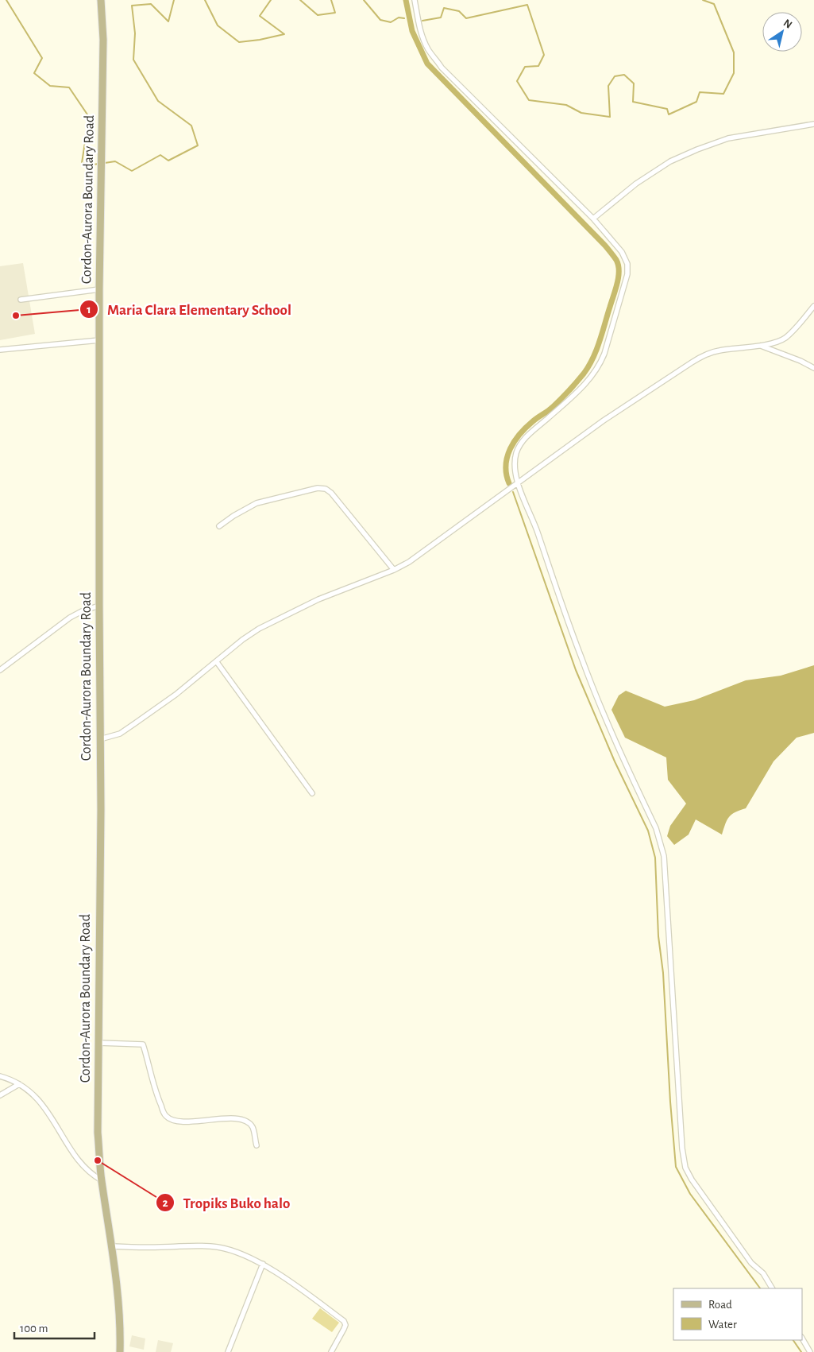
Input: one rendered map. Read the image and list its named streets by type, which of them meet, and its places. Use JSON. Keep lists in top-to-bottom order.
{
  "streets": {
    "main road": ["Cordon-Aurora Boundary Road"]
  },
  "places": ["Maria Clara Elementary School", "Tropiks Buko halo"],
  "legend": ["Road", "Water"],
  "scale_bar": "100 m",
  "north": "top right"
}
